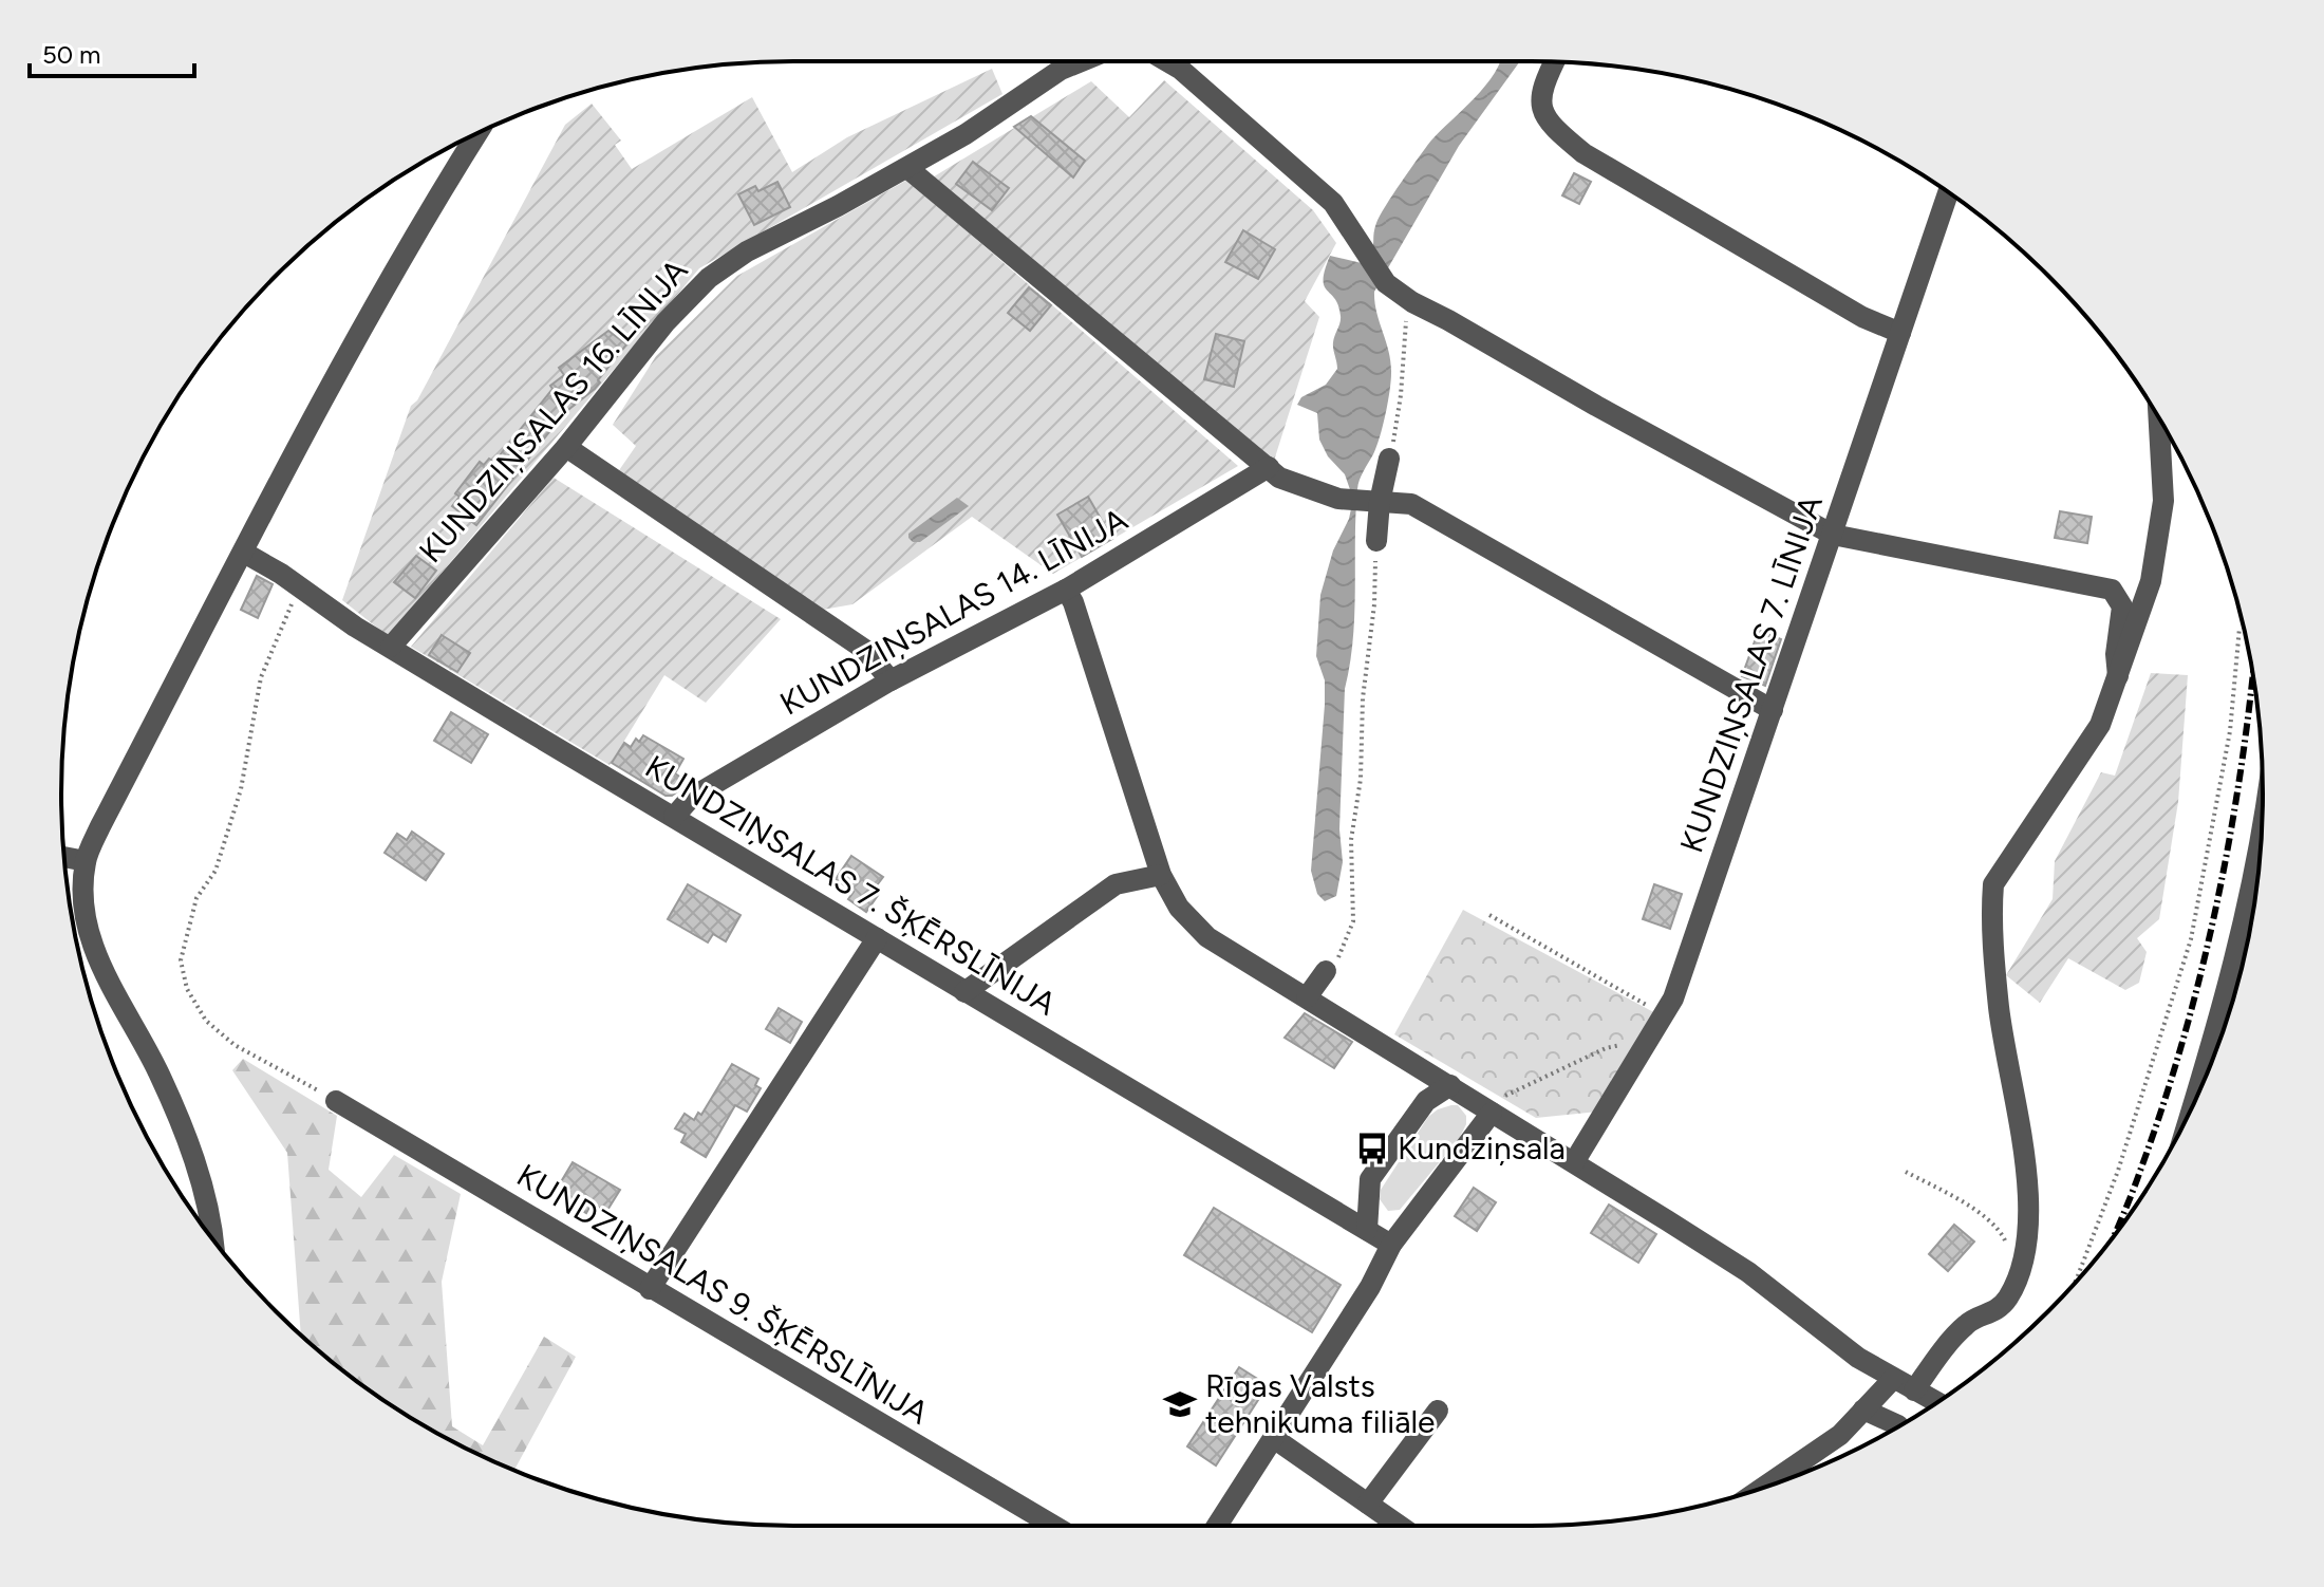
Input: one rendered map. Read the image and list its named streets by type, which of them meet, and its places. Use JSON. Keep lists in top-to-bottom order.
{
  "streets": {
    "street": [
      "KUNDZIŅSALAS 16. LĪNIJA",
      "KUNDZIŅSALAS 14. LĪNIJA",
      "KUNDZIŅSALAS 7. LĪNIJA",
      "KUNDZIŅSALAS 7. ŠĶĒRSLĪNIJA",
      "KUNDZIŅSALAS 9. ŠĶĒRSLĪNIJA"
    ]
  },
  "crossings": [
    ["KUNDZIŅSALAS 16. LĪNIJA", "KUNDZIŅSALAS 7. ŠĶĒRSLĪNIJA"],
    ["KUNDZIŅSALAS 14. LĪNIJA", "KUNDZIŅSALAS 7. ŠĶĒRSLĪNIJA"]
  ],
  "places": {
    "bus stop": ["Kundziņsala"],
    "school or university": ["Rīgas Valsts tehnikuma filiāle"]
  },
  "scale_bar": "50 m"
}
